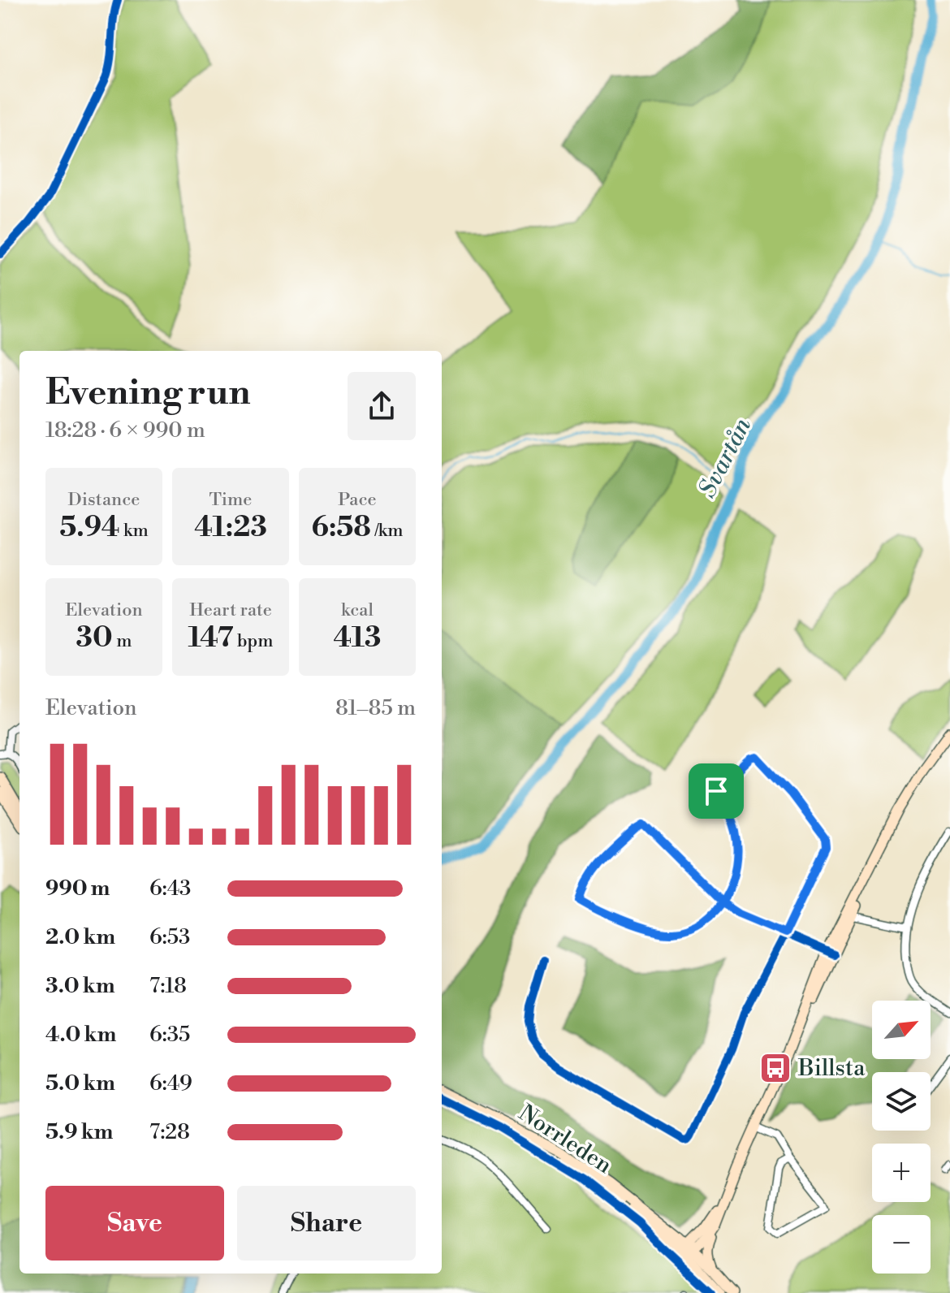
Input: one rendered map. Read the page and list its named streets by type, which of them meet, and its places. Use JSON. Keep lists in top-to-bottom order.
{
  "streets": {
    "main road": ["Norrleden"]
  },
  "water": ["Svartån"],
  "places": {
    "bus stop": ["Billsta"]
  },
  "north": "top right",
  "page": {
    "heading": ["Evening run", "18:28 · 6 × 990 m"],
    "stats": [
      ["Distance", "5.94 km"],
      ["Time", "41:23"],
      ["Pace", "6:58 /km"],
      ["Elevation", "30 m"],
      ["Heart rate", "147 bpm"],
      ["kcal", "413"]
    ],
    "chart": ["Elevation", "81–85 m"],
    "list": [
      {
        "name": "990 m",
        "note": "6:43"
      },
      {
        "name": "2.0 km",
        "note": "6:53"
      },
      {
        "name": "3.0 km",
        "note": "7:18"
      },
      {
        "name": "4.0 km",
        "note": "6:35"
      },
      {
        "name": "5.0 km",
        "note": "6:49"
      },
      {
        "name": "5.9 km",
        "note": "7:28"
      }
    ],
    "map_buttons": ["+", "−"],
    "buttons": ["Save", "Share"]
  }
}
